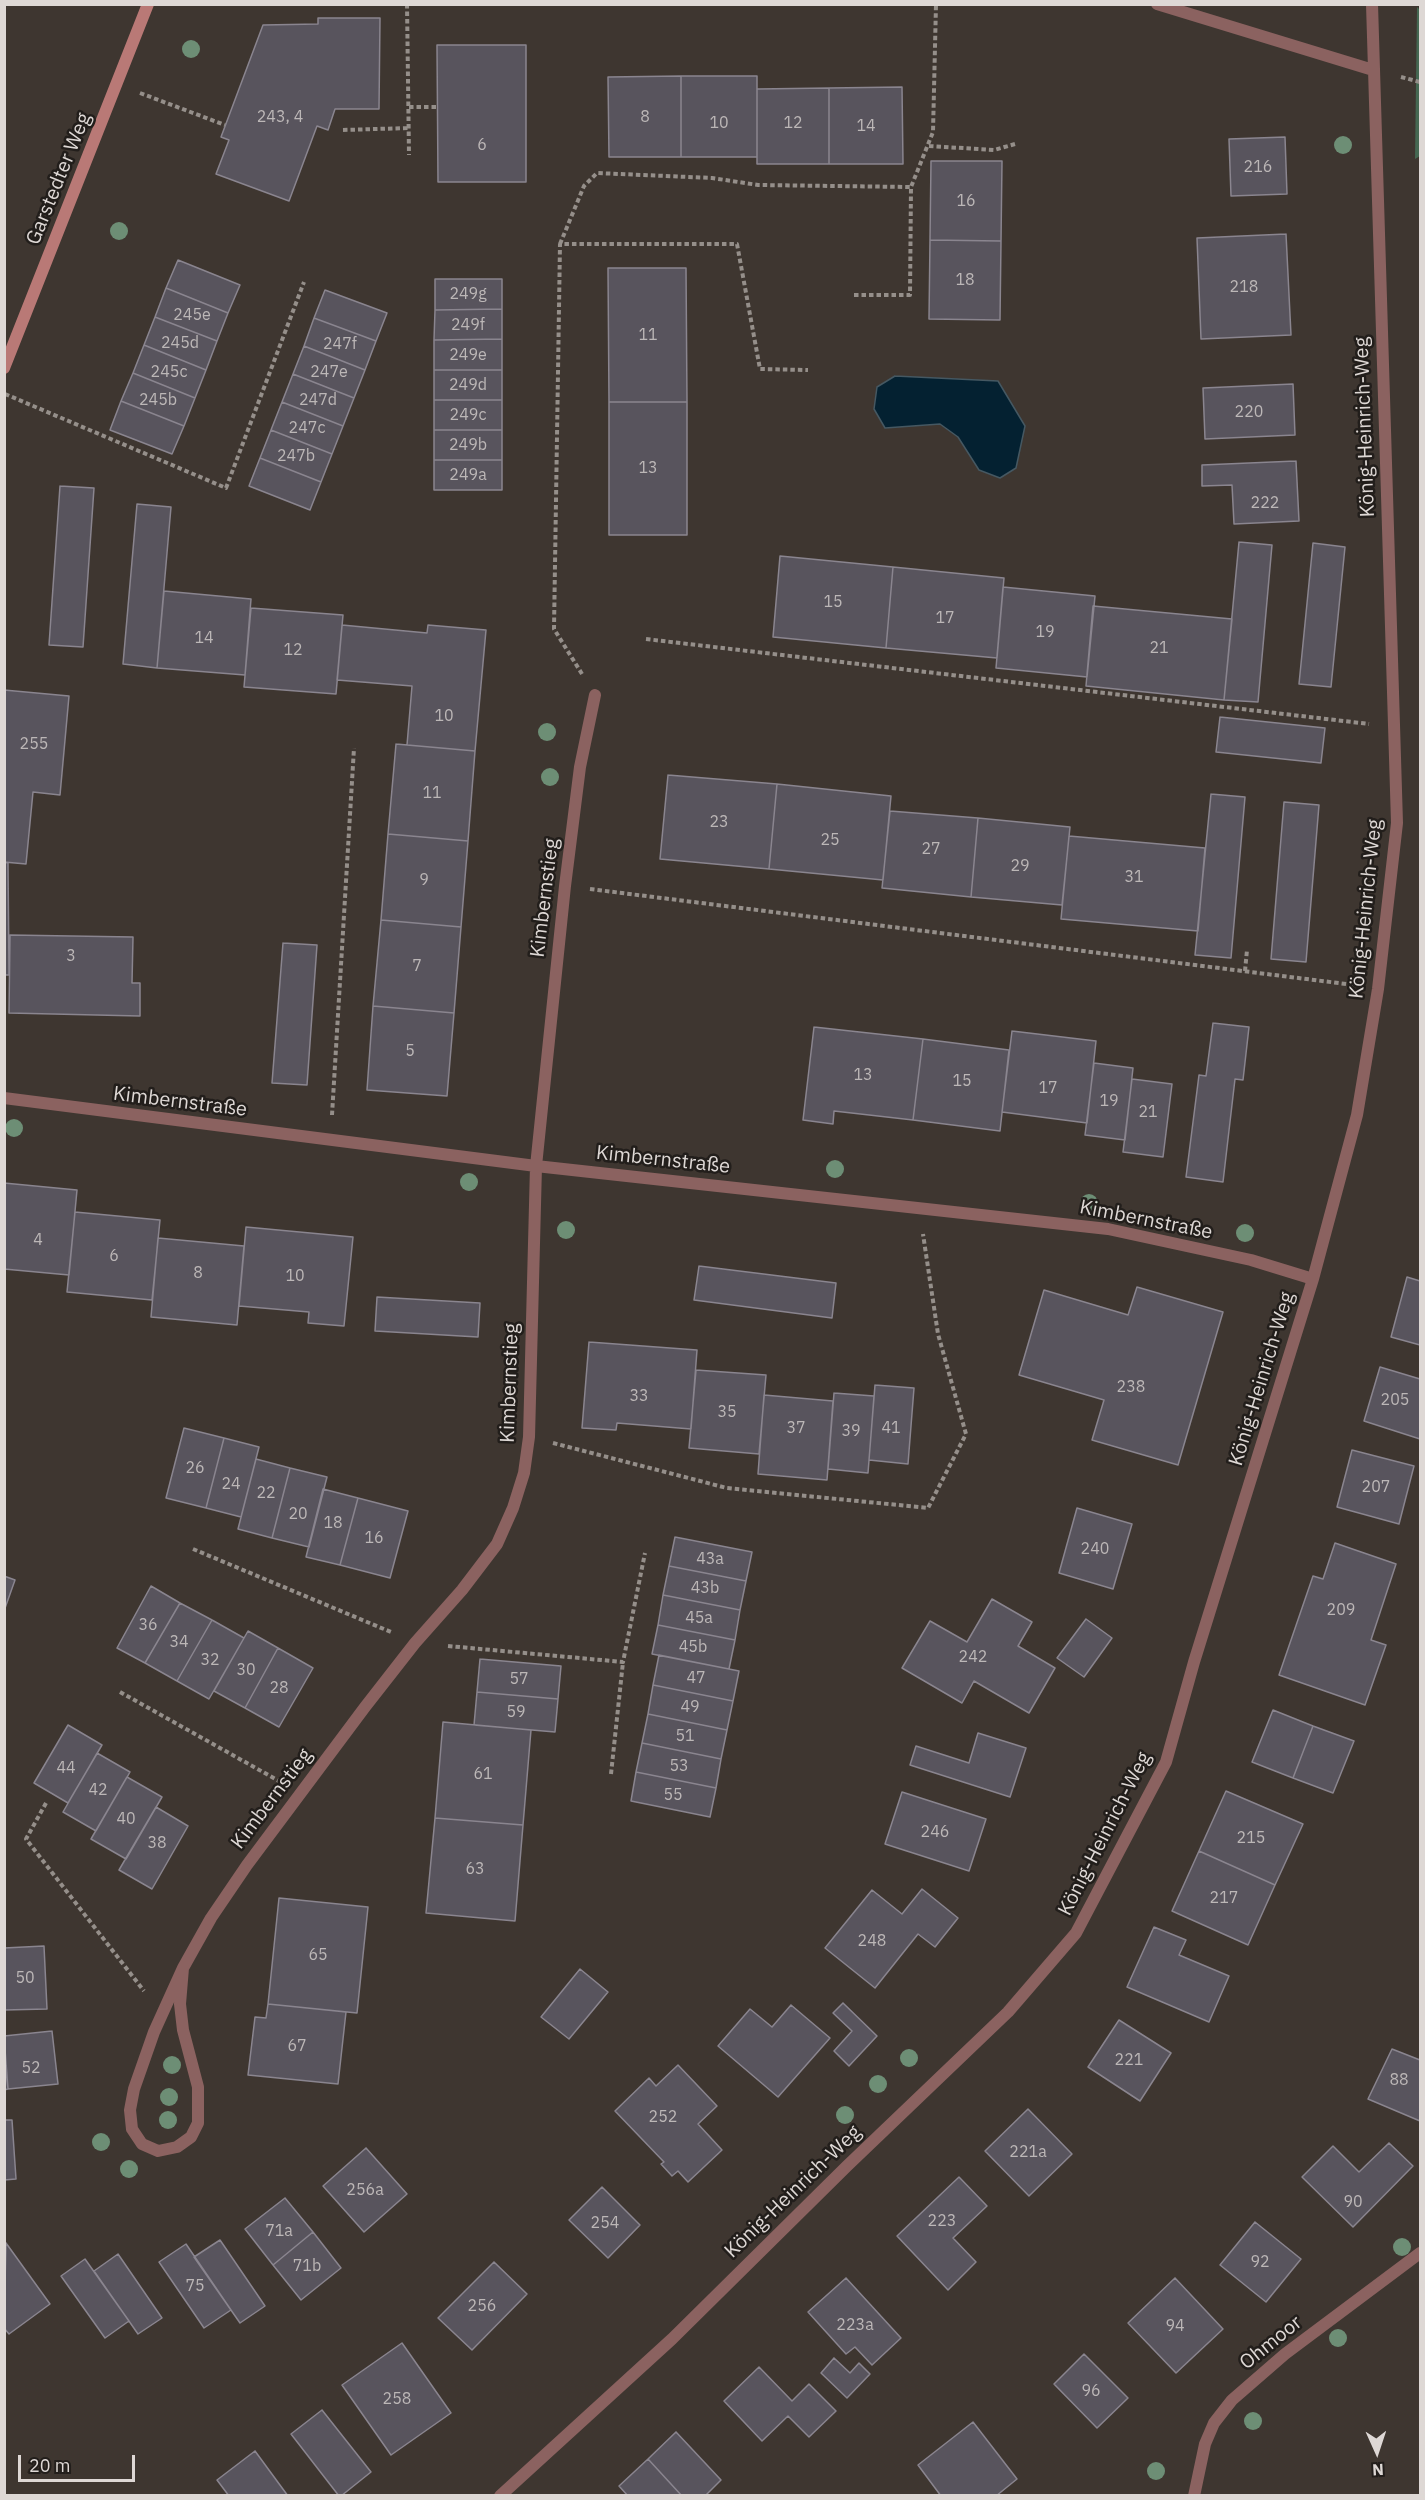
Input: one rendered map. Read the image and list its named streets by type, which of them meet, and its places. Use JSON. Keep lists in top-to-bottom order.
{
  "streets": {
    "main road": ["Garstedter Weg"],
    "street": [
      "König-Heinrich-Weg",
      "Kimbernstieg",
      "Kimbernstraße",
      "Ohmoor"
    ]
  },
  "crossings": [
    ["König-Heinrich-Weg", "Kimbernstraße"],
    ["Kimbernstieg", "Kimbernstraße"]
  ],
  "house_numbers": [
    "243, 4",
    "8",
    "10",
    "12",
    "14",
    "6",
    "216",
    "16",
    "18",
    "218",
    "249g",
    "245e",
    "249f",
    "11",
    "245d",
    "247f",
    "249e",
    "245c",
    "247e",
    "249d",
    "245b",
    "247d",
    "220",
    "249c",
    "247c",
    "249b",
    "247b",
    "13",
    "249a",
    "222",
    "15",
    "17",
    "19",
    "14",
    "21",
    "12",
    "10",
    "255",
    "11",
    "23",
    "25",
    "27",
    "29",
    "31",
    "9",
    "3",
    "7",
    "5",
    "13",
    "15",
    "17",
    "19",
    "21",
    "4",
    "6",
    "8",
    "10",
    "238",
    "33",
    "205",
    "35",
    "37",
    "41",
    "39",
    "26",
    "24",
    "207",
    "22",
    "20",
    "18",
    "16",
    "240",
    "43a",
    "43b",
    "209",
    "45a",
    "36",
    "34",
    "45b",
    "242",
    "32",
    "30",
    "47",
    "57",
    "28",
    "49",
    "59",
    "51",
    "53",
    "44",
    "61",
    "42",
    "55",
    "40",
    "246",
    "215",
    "38",
    "63",
    "217",
    "248",
    "65",
    "50",
    "67",
    "221",
    "52",
    "88",
    "252",
    "221a",
    "256a",
    "90",
    "223",
    "254",
    "71a",
    "92",
    "71b",
    "75",
    "256",
    "223a",
    "94",
    "96",
    "258"
  ],
  "scale_bar": "20 m",
  "north": "bottom"
}
